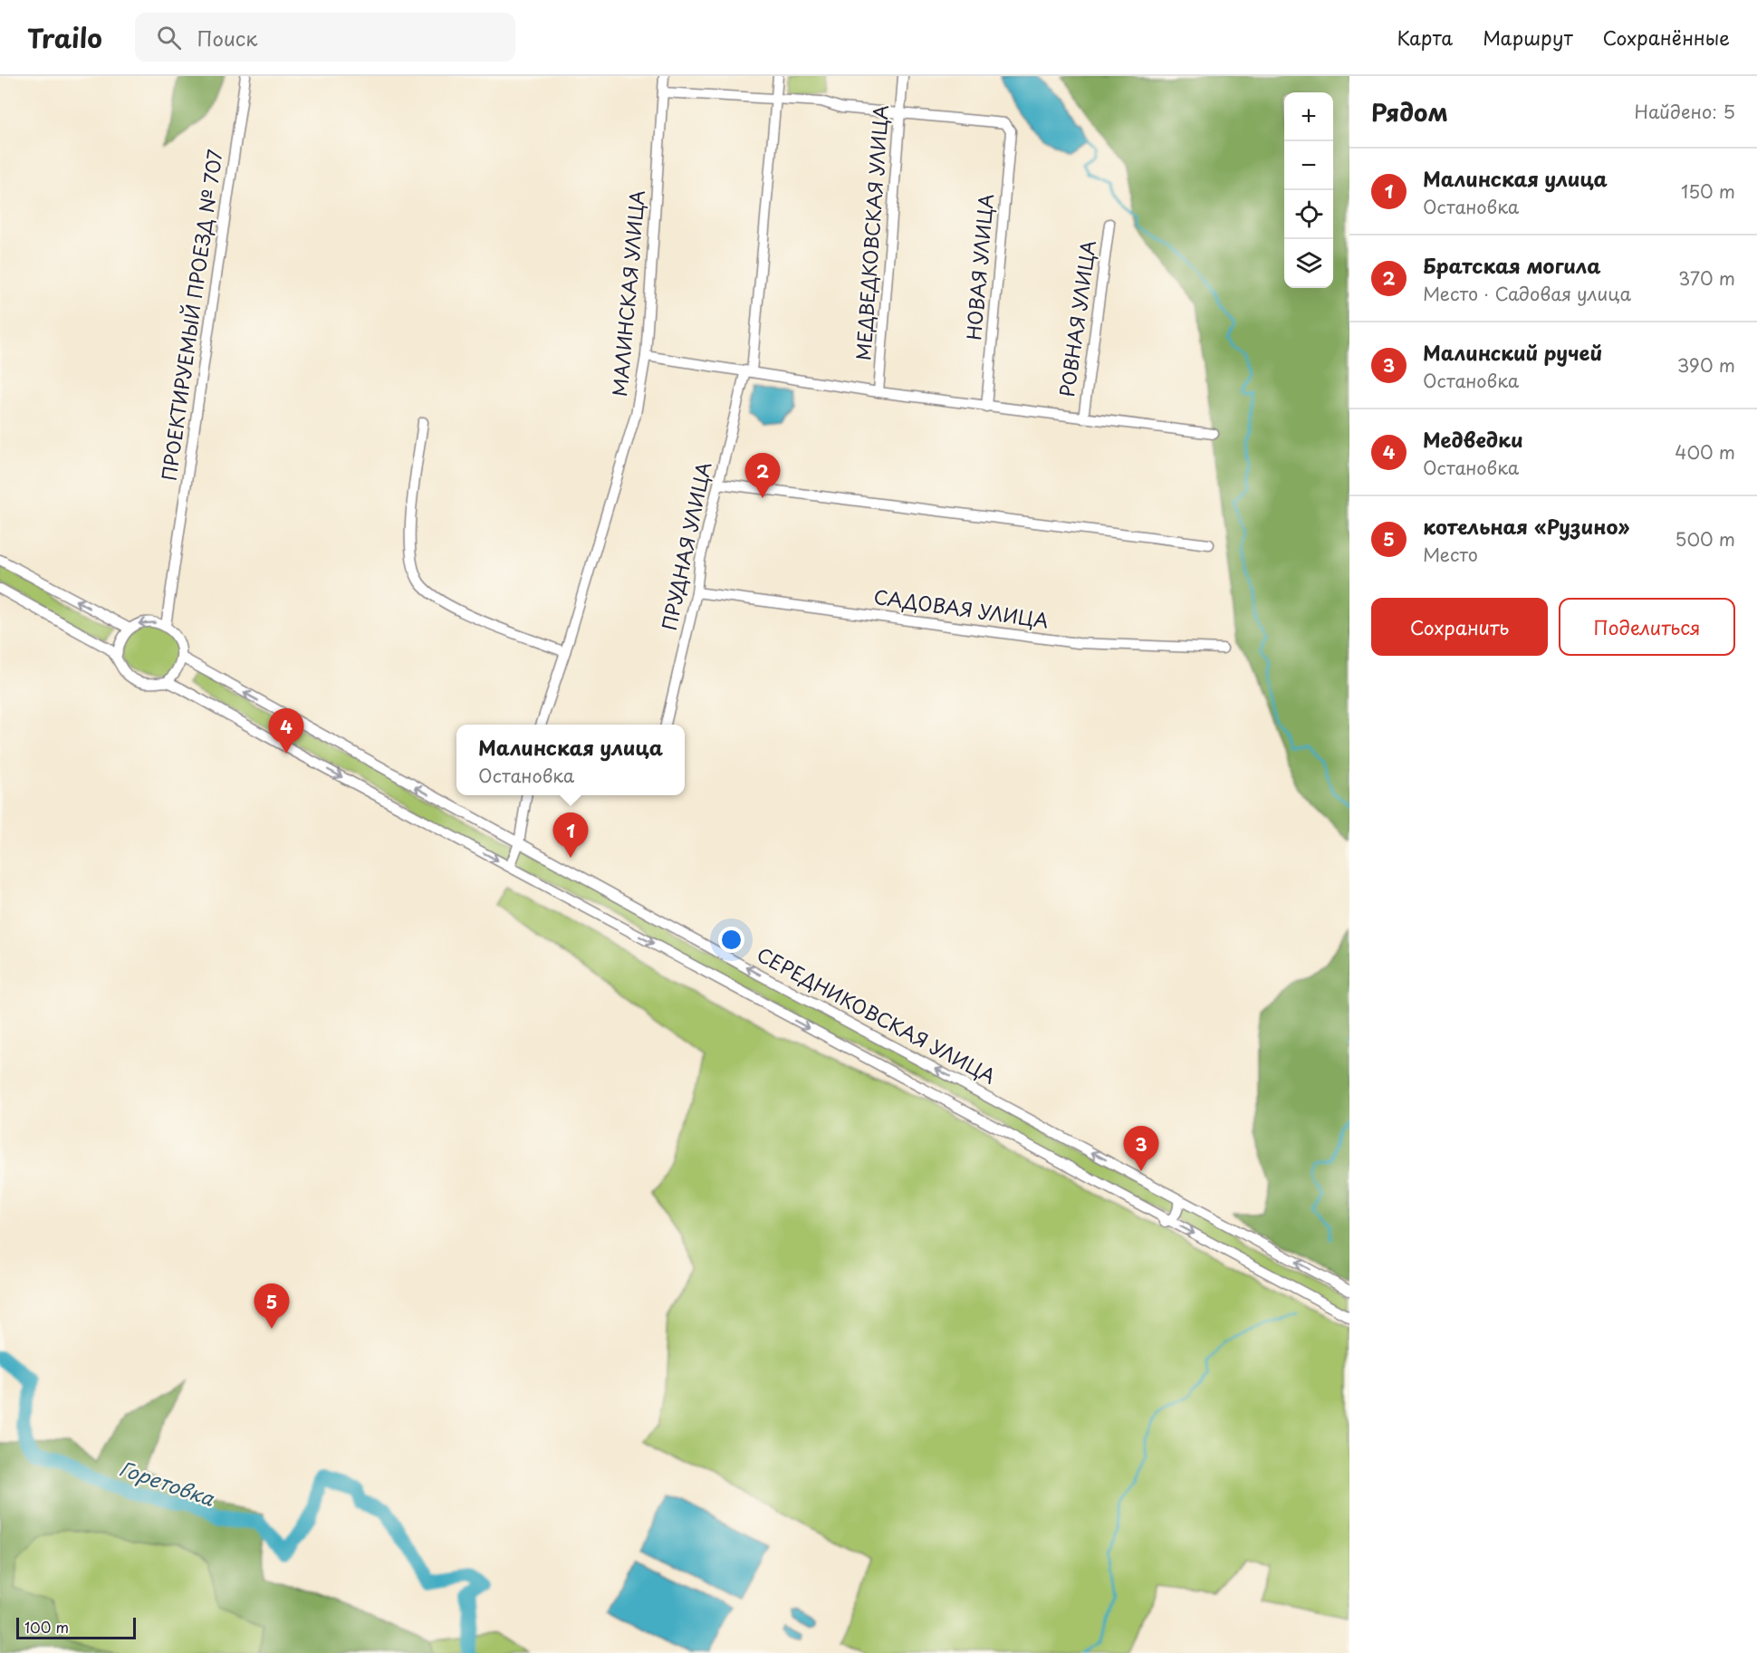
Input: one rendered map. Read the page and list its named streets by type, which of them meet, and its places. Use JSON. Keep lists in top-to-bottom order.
{
  "streets": {
    "street": [
      "МЕДВЕДКОВСКАЯ УЛИЦА",
      "НОВАЯ УЛИЦА",
      "МАЛИНСКАЯ УЛИЦА",
      "ПРОЕКТИРУЕМЫЙ ПРОЕЗД № 707",
      "РОВНАЯ УЛИЦА",
      "ПРУДНАЯ УЛИЦА",
      "САДОВАЯ УЛИЦА",
      "СЕРЕДНИКОВСКАЯ УЛИЦА"
    ]
  },
  "crossings": [
    ["МЕДВЕДКОВСКАЯ УЛИЦА", "НОВАЯ УЛИЦА"],
    ["ПРОЕКТИРУЕМЫЙ ПРОЕЗД № 707", "СЕРЕДНИКОВСКАЯ УЛИЦА"],
    ["ПРУДНАЯ УЛИЦА", "САДОВАЯ УЛИЦА"]
  ],
  "water": ["Горетовка"],
  "scale_bar": "100 m",
  "page": {
    "header": "Trailo",
    "search": "Поиск",
    "nav": ["Карта", "Маршрут", "Сохранённые"],
    "heading": ["Рядом", "Найдено: 5"],
    "map_buttons": ["+", "−"],
    "list": [
      {
        "mark": "1",
        "name": "Малинская улица",
        "note": "Остановка",
        "value": "150 m"
      },
      {
        "mark": "2",
        "name": "Братская могила",
        "note": "Место · Садовая улица",
        "value": "370 m"
      },
      {
        "mark": "3",
        "name": "Малинский ручей",
        "note": "Остановка",
        "value": "390 m"
      },
      {
        "mark": "4",
        "name": "Медведки",
        "note": "Остановка",
        "value": "400 m"
      },
      {
        "mark": "5",
        "name": "котельная «Рузино»",
        "note": "Место",
        "value": "500 m"
      }
    ],
    "pins": [
      "2",
      "4",
      "1",
      "3",
      "5"
    ],
    "buttons": ["Сохранить", "Поделиться"],
    "popup": ["Малинская улица", "Остановка"],
    "scale": "100 m"
  }
}
